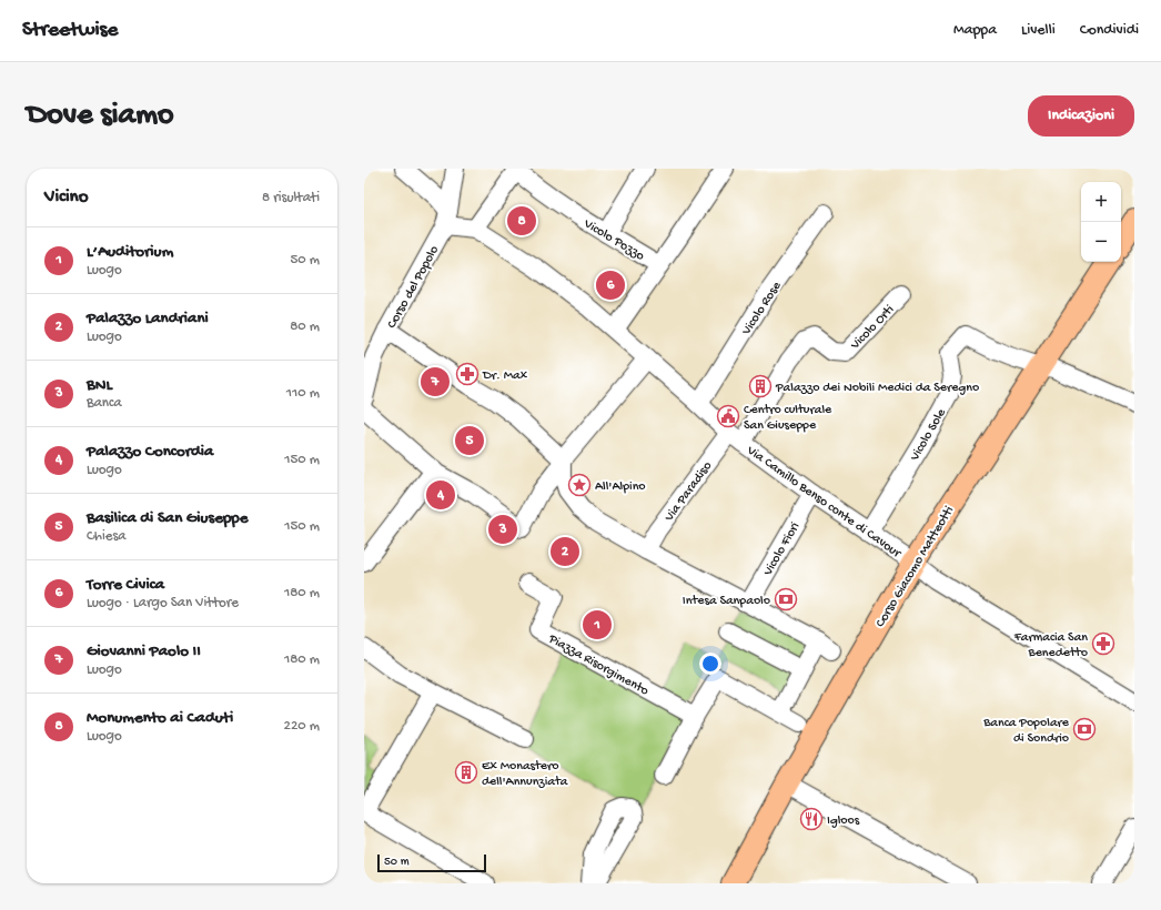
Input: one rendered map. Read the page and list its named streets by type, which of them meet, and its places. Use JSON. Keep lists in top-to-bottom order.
{
  "streets": {
    "main road": ["Corso Giacomo Matteotti"],
    "street": [
      "Vicolo Pozzo",
      "Corso del Popolo",
      "Vicolo Rose",
      "Vicolo Orti",
      "Vicolo Sole",
      "Via Paradiso",
      "Via Camillo Benso conte di Cavour",
      "Vicolo Fiori",
      "Piazza Risorgimento"
    ]
  },
  "crossings": [
    ["Vicolo Rose", "Via Camillo Benso conte di Cavour"],
    ["Vicolo Orti", "Via Paradiso"],
    ["Vicolo Orti", "Via Camillo Benso conte di Cavour"],
    ["Vicolo Sole", "Via Camillo Benso conte di Cavour"],
    ["Vicolo Sole", "Corso Giacomo Matteotti"],
    ["Via Paradiso", "Via Camillo Benso conte di Cavour"],
    ["Via Camillo Benso conte di Cavour", "Vicolo Fiori"],
    ["Via Camillo Benso conte di Cavour", "Corso Giacomo Matteotti"]
  ],
  "places": {
    "pharmacy": ["Dr. Max", "Farmacia San Benedetto"],
    "building": ["Palazzo dei Nobili Medici da Seregno", "Ex Monastero dell'Annunziata"],
    "public building": ["Centro culturale San Giuseppe"],
    "place": ["All'Alpino"],
    "bank": ["Intesa Sanpaolo", "Banca Popolare di Sondrio"],
    "restaurant": ["Igloos"]
  },
  "scale_bar": "50 m",
  "page": {
    "header": "Streetwise",
    "nav": ["Mappa", "Livelli", "Condividi"],
    "buttons": "Indicazioni",
    "title": "Dove siamo",
    "heading": ["Vicino", "8 risultati"],
    "map_buttons": ["+", "−"],
    "pins": [
      "8",
      "6",
      "7",
      "5",
      "4",
      "3",
      "2",
      "1"
    ],
    "list": [
      {
        "mark": "1",
        "name": "L’Auditorium",
        "note": "Luogo",
        "value": "50 m"
      },
      {
        "mark": "2",
        "name": "Palazzo Landriani",
        "note": "Luogo",
        "value": "80 m"
      },
      {
        "mark": "3",
        "name": "BNL",
        "note": "Banca",
        "value": "110 m"
      },
      {
        "mark": "4",
        "name": "Palazzo Concordia",
        "note": "Luogo",
        "value": "150 m"
      },
      {
        "mark": "5",
        "name": "Basilica di San Giuseppe",
        "note": "Chiesa",
        "value": "150 m"
      },
      {
        "mark": "6",
        "name": "Torre Civica",
        "note": "Luogo · Largo San Vittore",
        "value": "180 m"
      },
      {
        "mark": "7",
        "name": "Giovanni Paolo II",
        "note": "Luogo",
        "value": "180 m"
      },
      {
        "mark": "8",
        "name": "Monumento ai Caduti",
        "note": "Luogo",
        "value": "220 m"
      }
    ],
    "scale": "50 m"
  }
}
